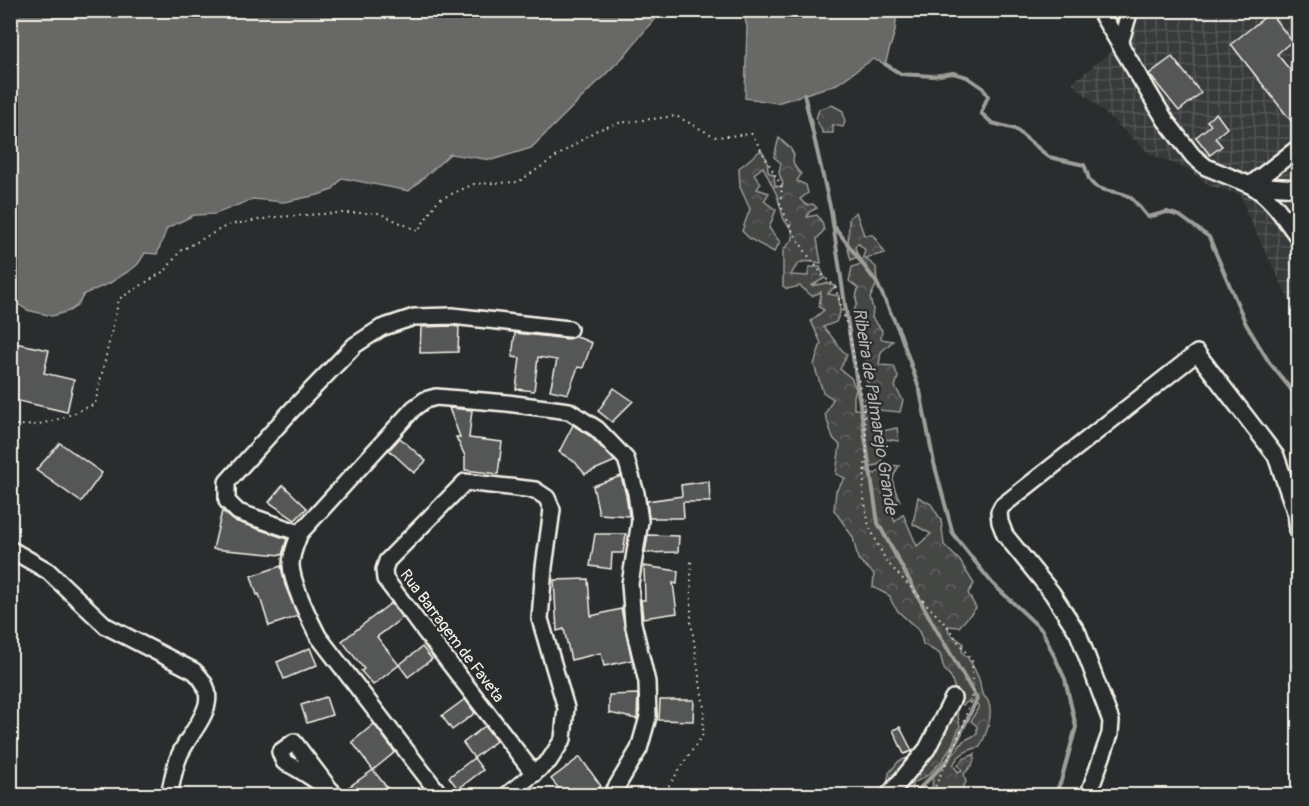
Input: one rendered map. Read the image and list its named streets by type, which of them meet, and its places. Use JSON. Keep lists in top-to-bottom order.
{
  "streets": {
    "street": ["Rua Barragem de Faveta"]
  },
  "water": ["Ribeira de Palmarejo Grande"]
}
